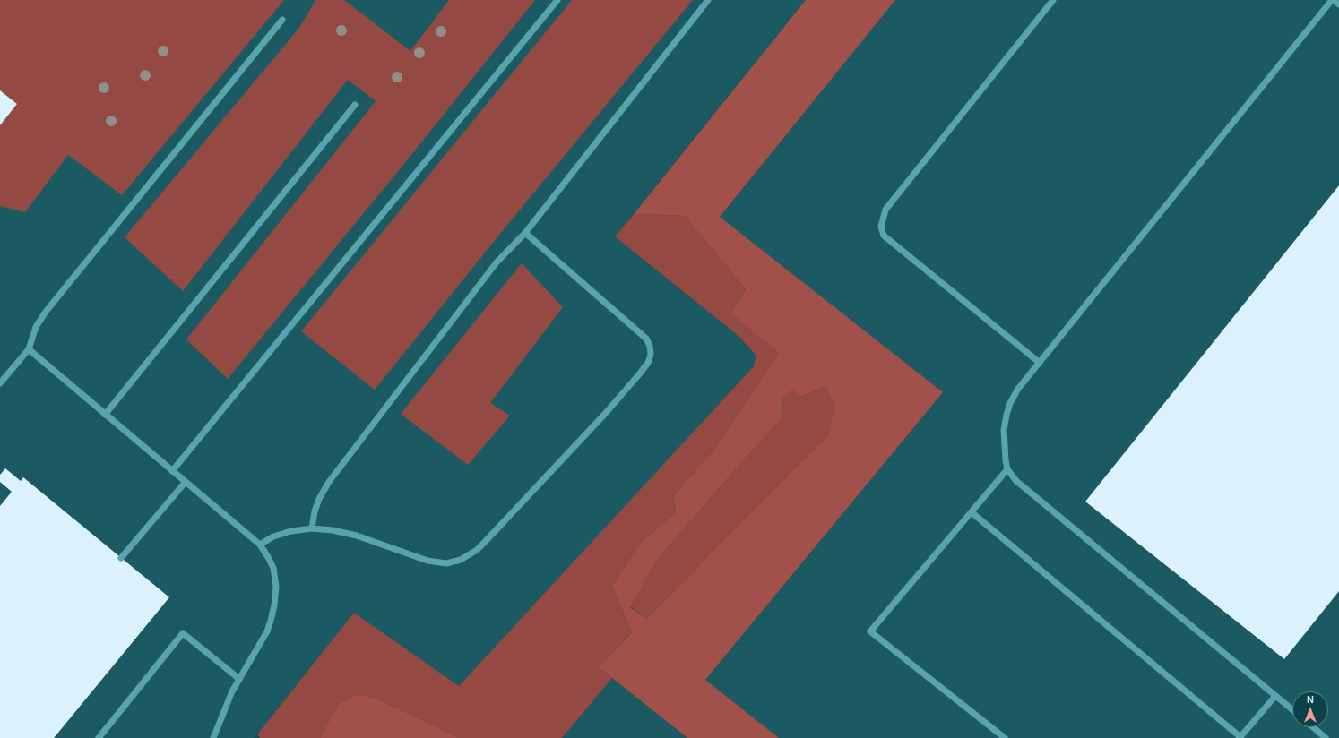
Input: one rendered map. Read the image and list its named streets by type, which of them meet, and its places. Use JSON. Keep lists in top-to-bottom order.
{
  "north": "top"
}
